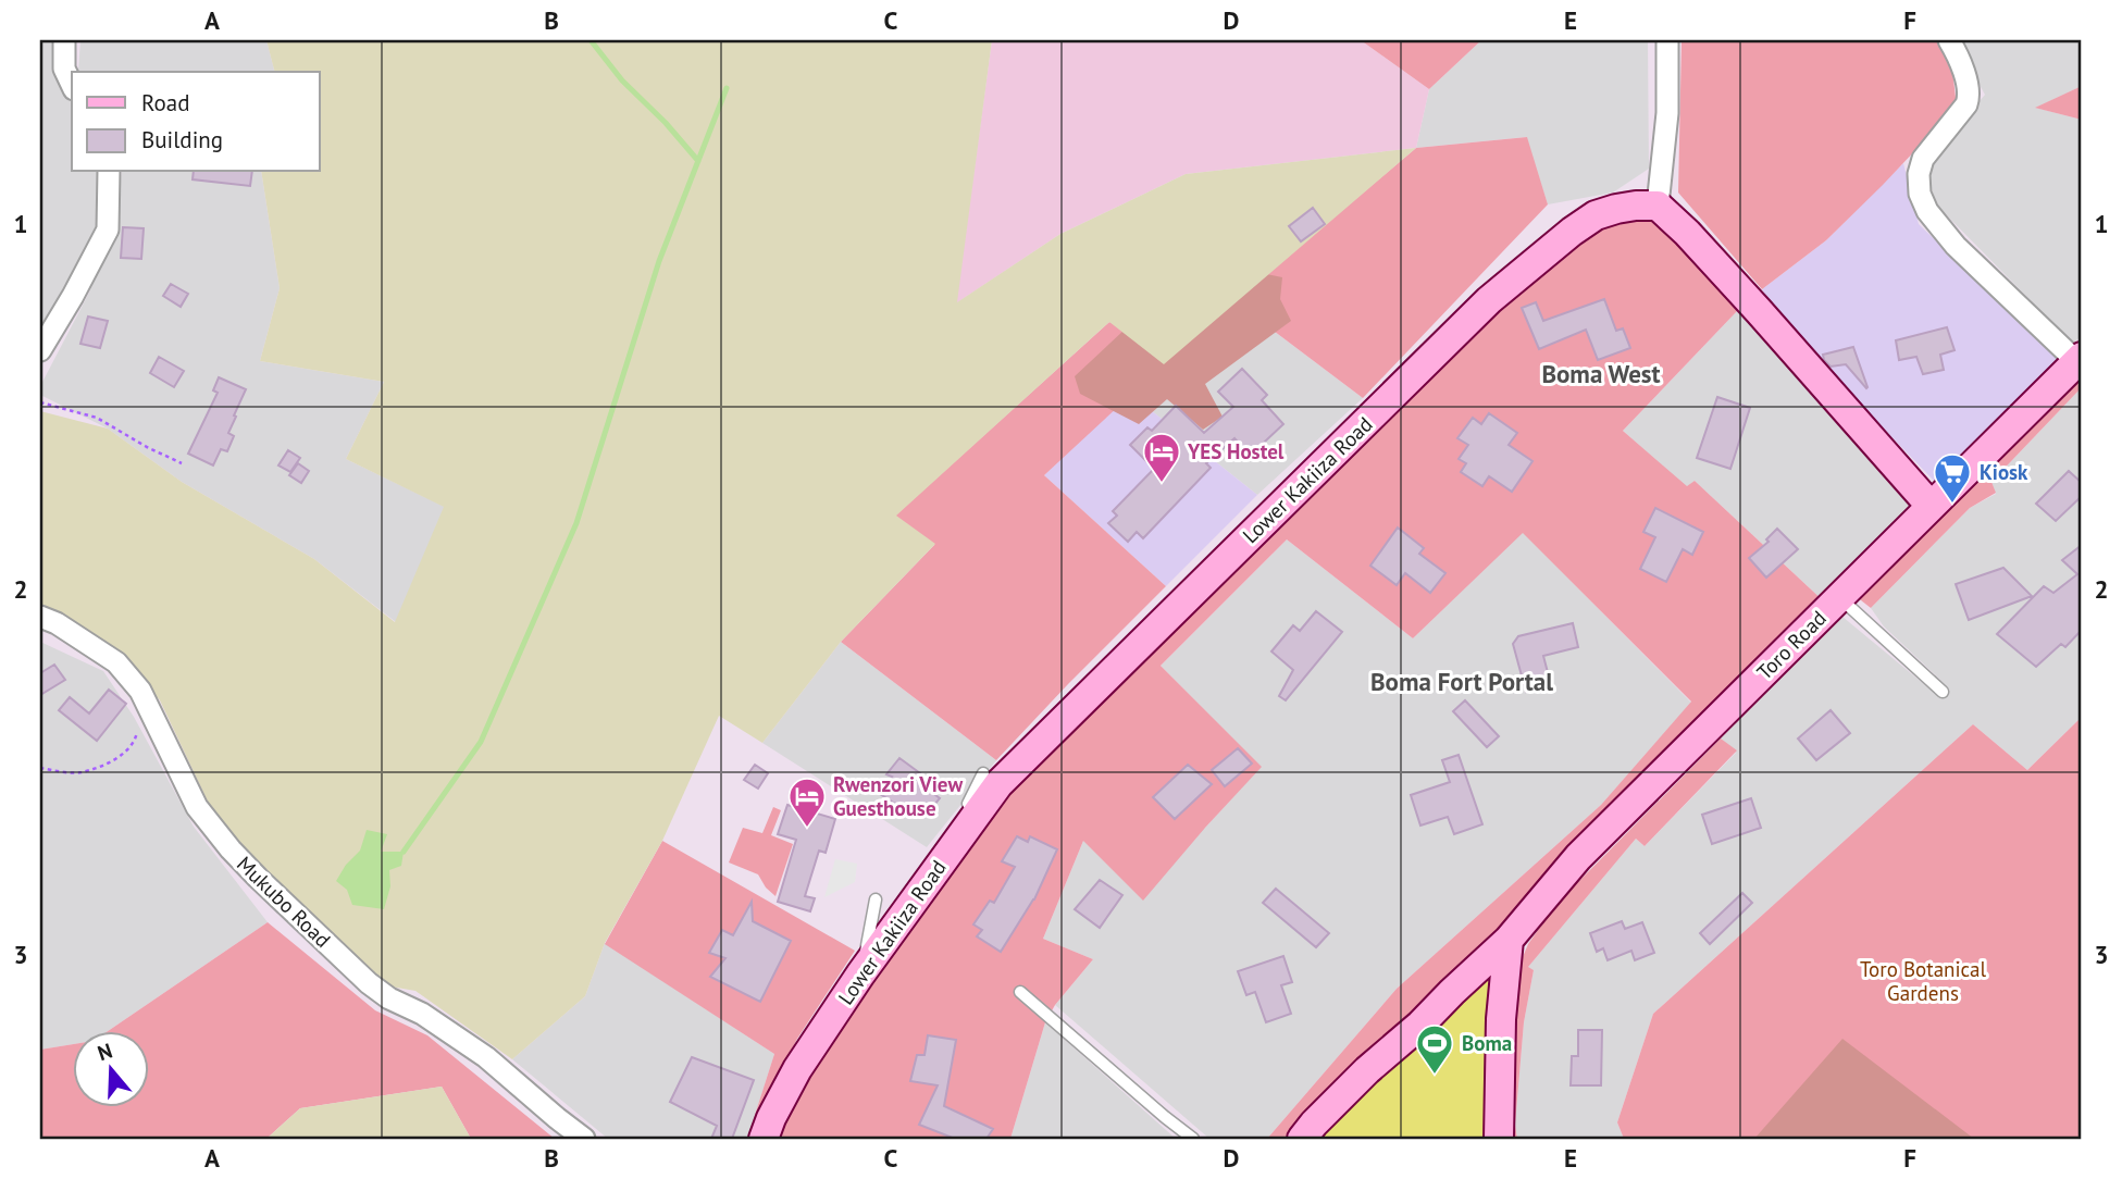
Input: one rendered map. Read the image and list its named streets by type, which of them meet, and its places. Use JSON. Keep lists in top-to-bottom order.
{
  "streets": {
    "main road": ["Lower Kakiiza Road", "Toro Road"],
    "street": ["Mukubo Road"]
  },
  "districts": ["Boma West", "Boma Fort Portal"],
  "parks": ["Toro Botanical Gardens"],
  "places": {
    "hotel": ["YES Hostel", "Rwenzori View Guesthouse"],
    "supermarket": ["Kiosk"],
    "sports": ["Boma"]
  },
  "legend": ["Road", "Building"],
  "north": "top",
  "grid": {
    "columns": [
      "A",
      "B",
      "C",
      "D",
      "E",
      "F"
    ],
    "rows": ["1", "2", "3"]
  }
}
